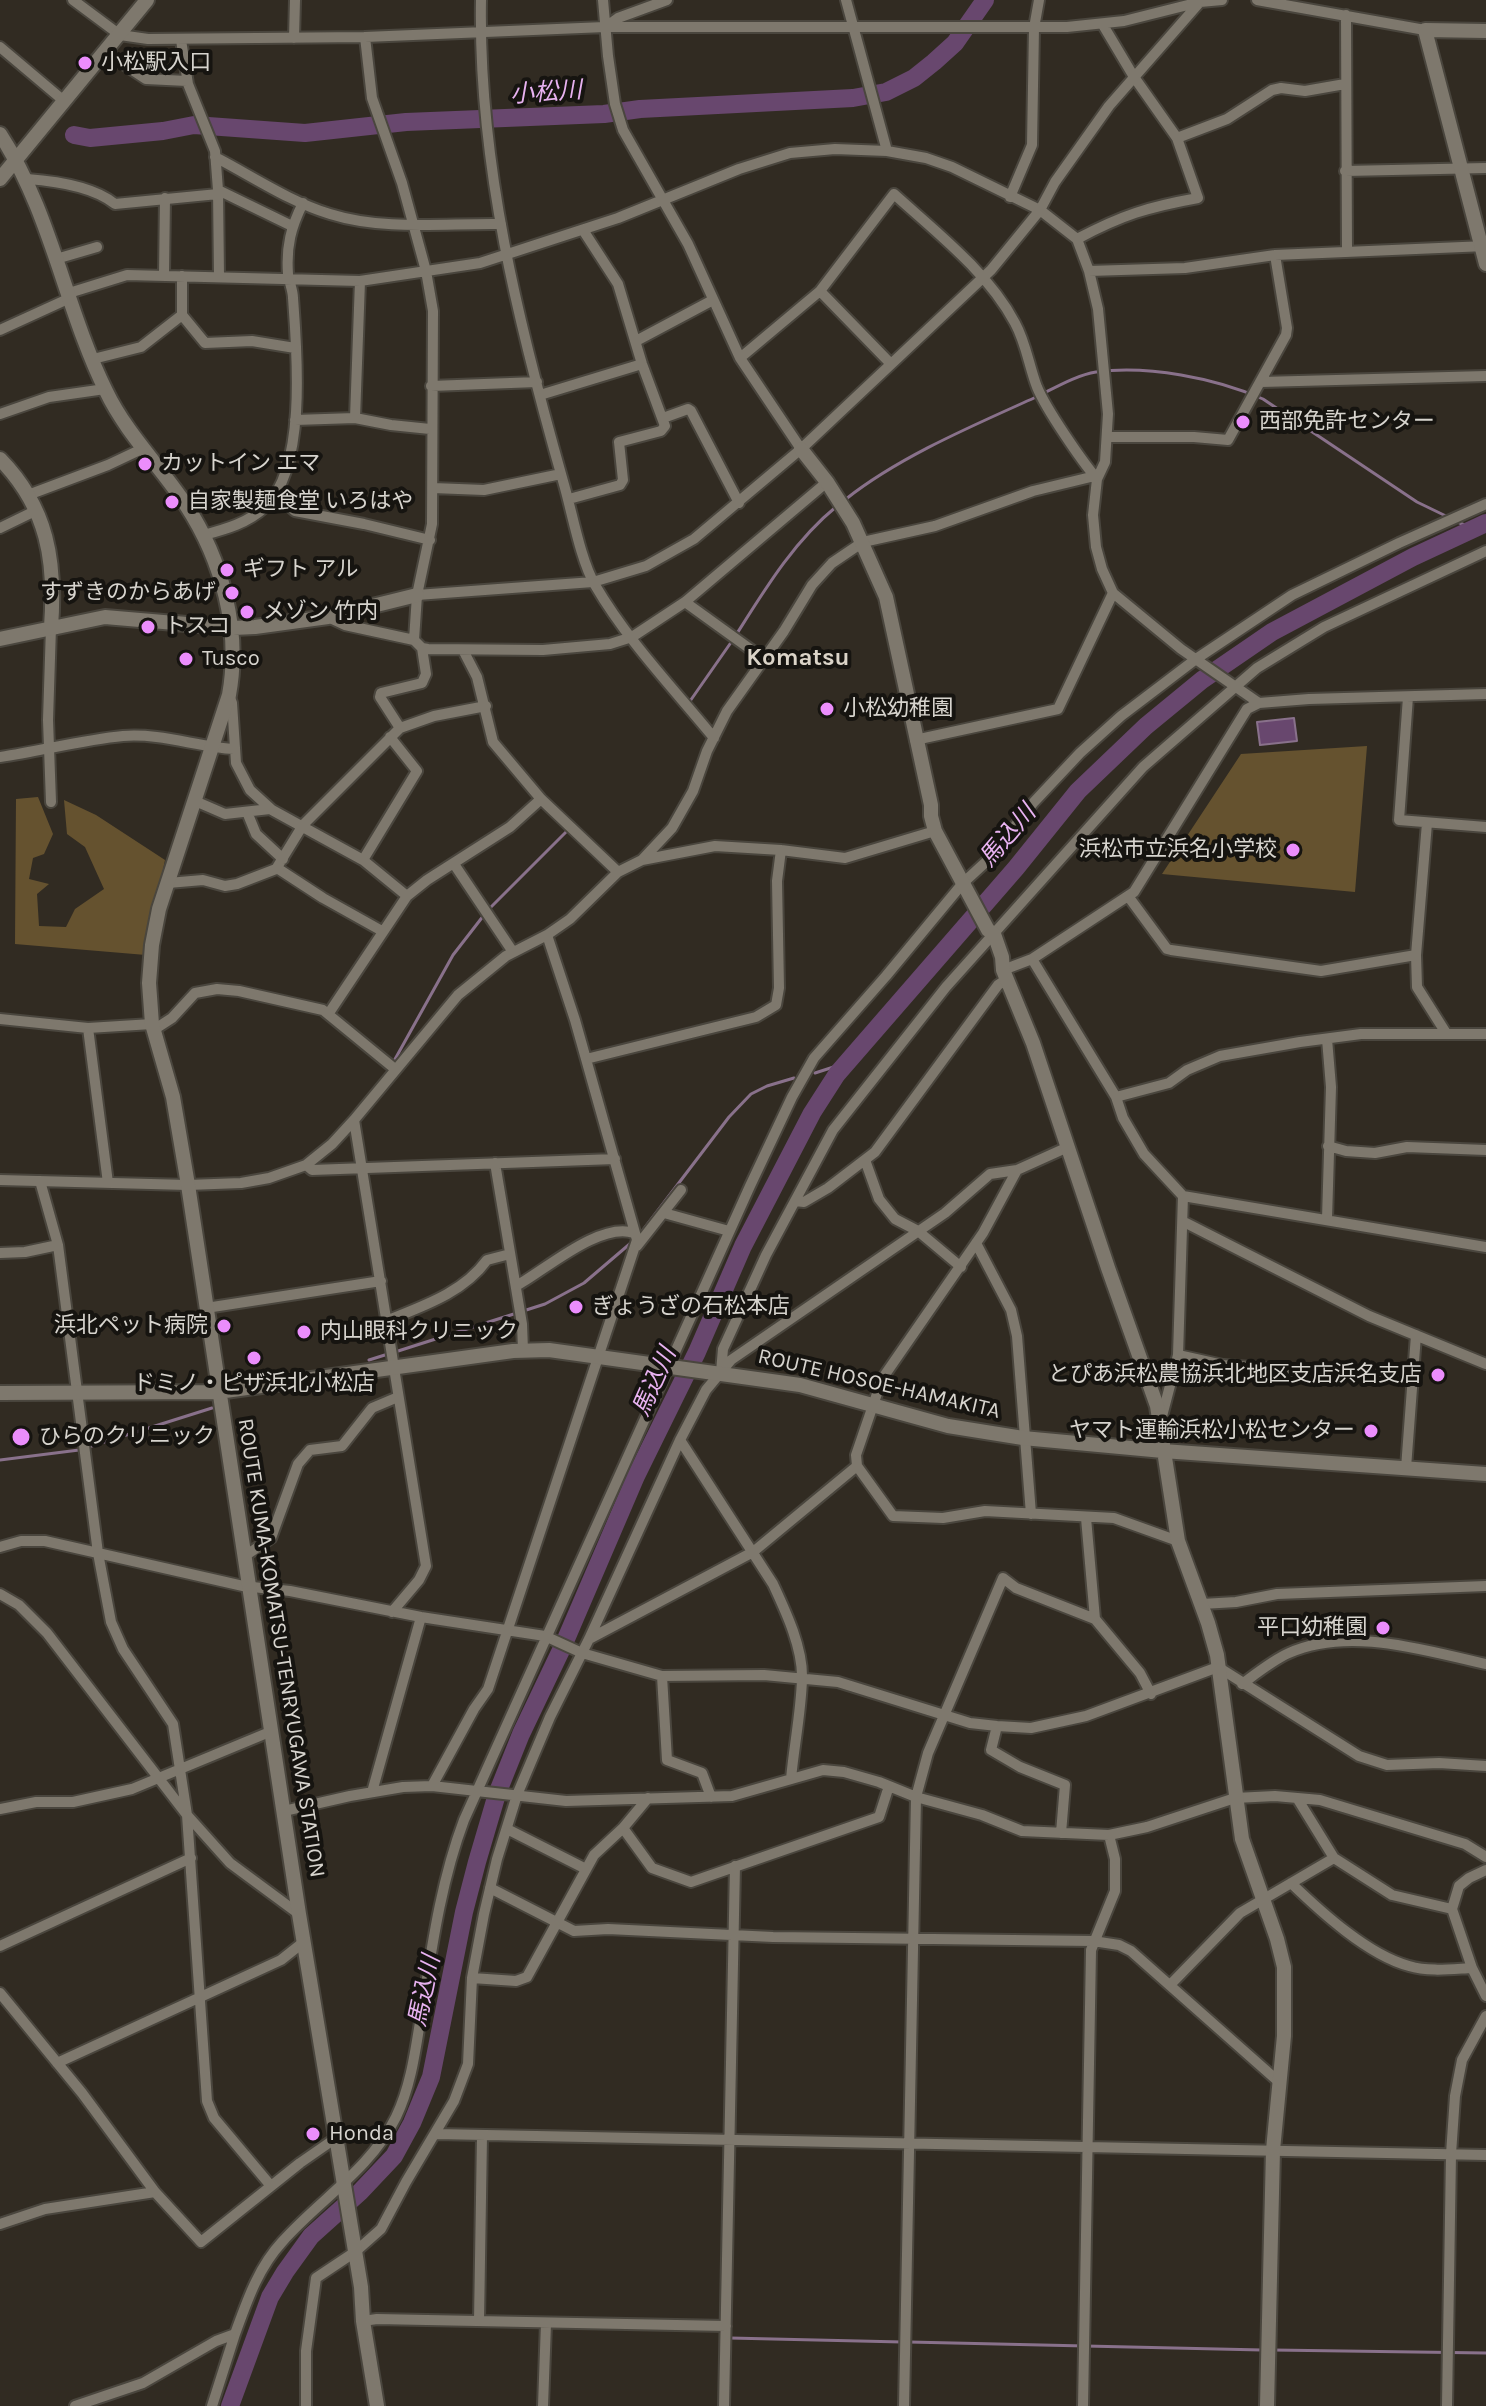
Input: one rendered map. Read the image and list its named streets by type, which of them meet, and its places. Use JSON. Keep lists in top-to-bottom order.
{
  "streets": {
    "main road": ["ROUTE HOSOE-HAMAKITA", "ROUTE KUMA-KOMATSU-TENRYUGAWA STATION"]
  },
  "crossings": [
    ["ROUTE HOSOE-HAMAKITA", "ROUTE KUMA-KOMATSU-TENRYUGAWA STATION"]
  ],
  "districts": ["Komatsu"],
  "water": ["小松川", "馬込川"],
  "places": [
    "小松駅入口",
    "西部免許センター",
    "カットイン エマ",
    "自家製麺食堂 いろはや",
    "ギフト アル",
    "すずきのからあげ",
    "メゾン 竹内",
    "トスコ",
    "Tusco",
    "小松幼稚園",
    "浜松市立浜名小学校",
    "ぎょうざの石松本店",
    "浜北ペット病院",
    "内山眼科クリニック",
    "ドミノ・ピザ浜北小松店",
    "とぴあ浜松農協浜北地区支店浜名支店",
    "ヤマト運輸浜松小松センター",
    "ひらのクリニック",
    "平口幼稚園",
    "Honda"
  ]
}
